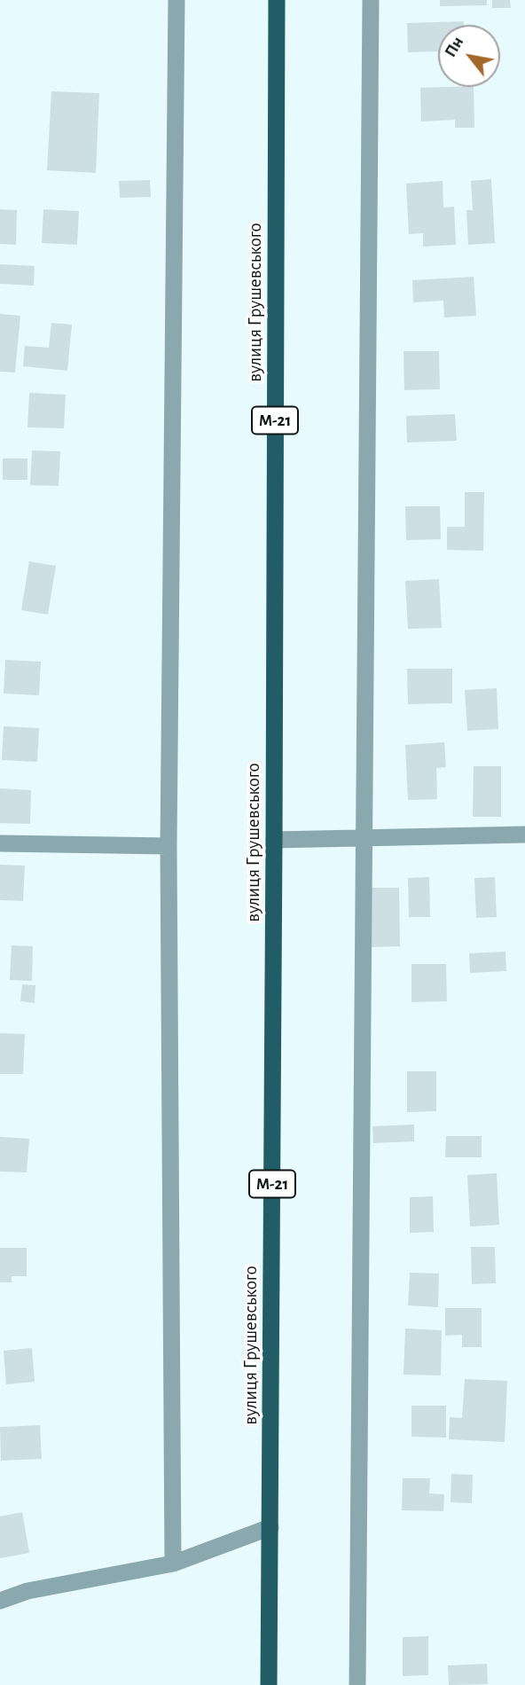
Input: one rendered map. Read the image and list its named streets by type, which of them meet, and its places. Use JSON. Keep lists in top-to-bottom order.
{
  "streets": {
    "highway": ["вулиця Грушевського", "М-21"]
  },
  "north": "top left"
}
